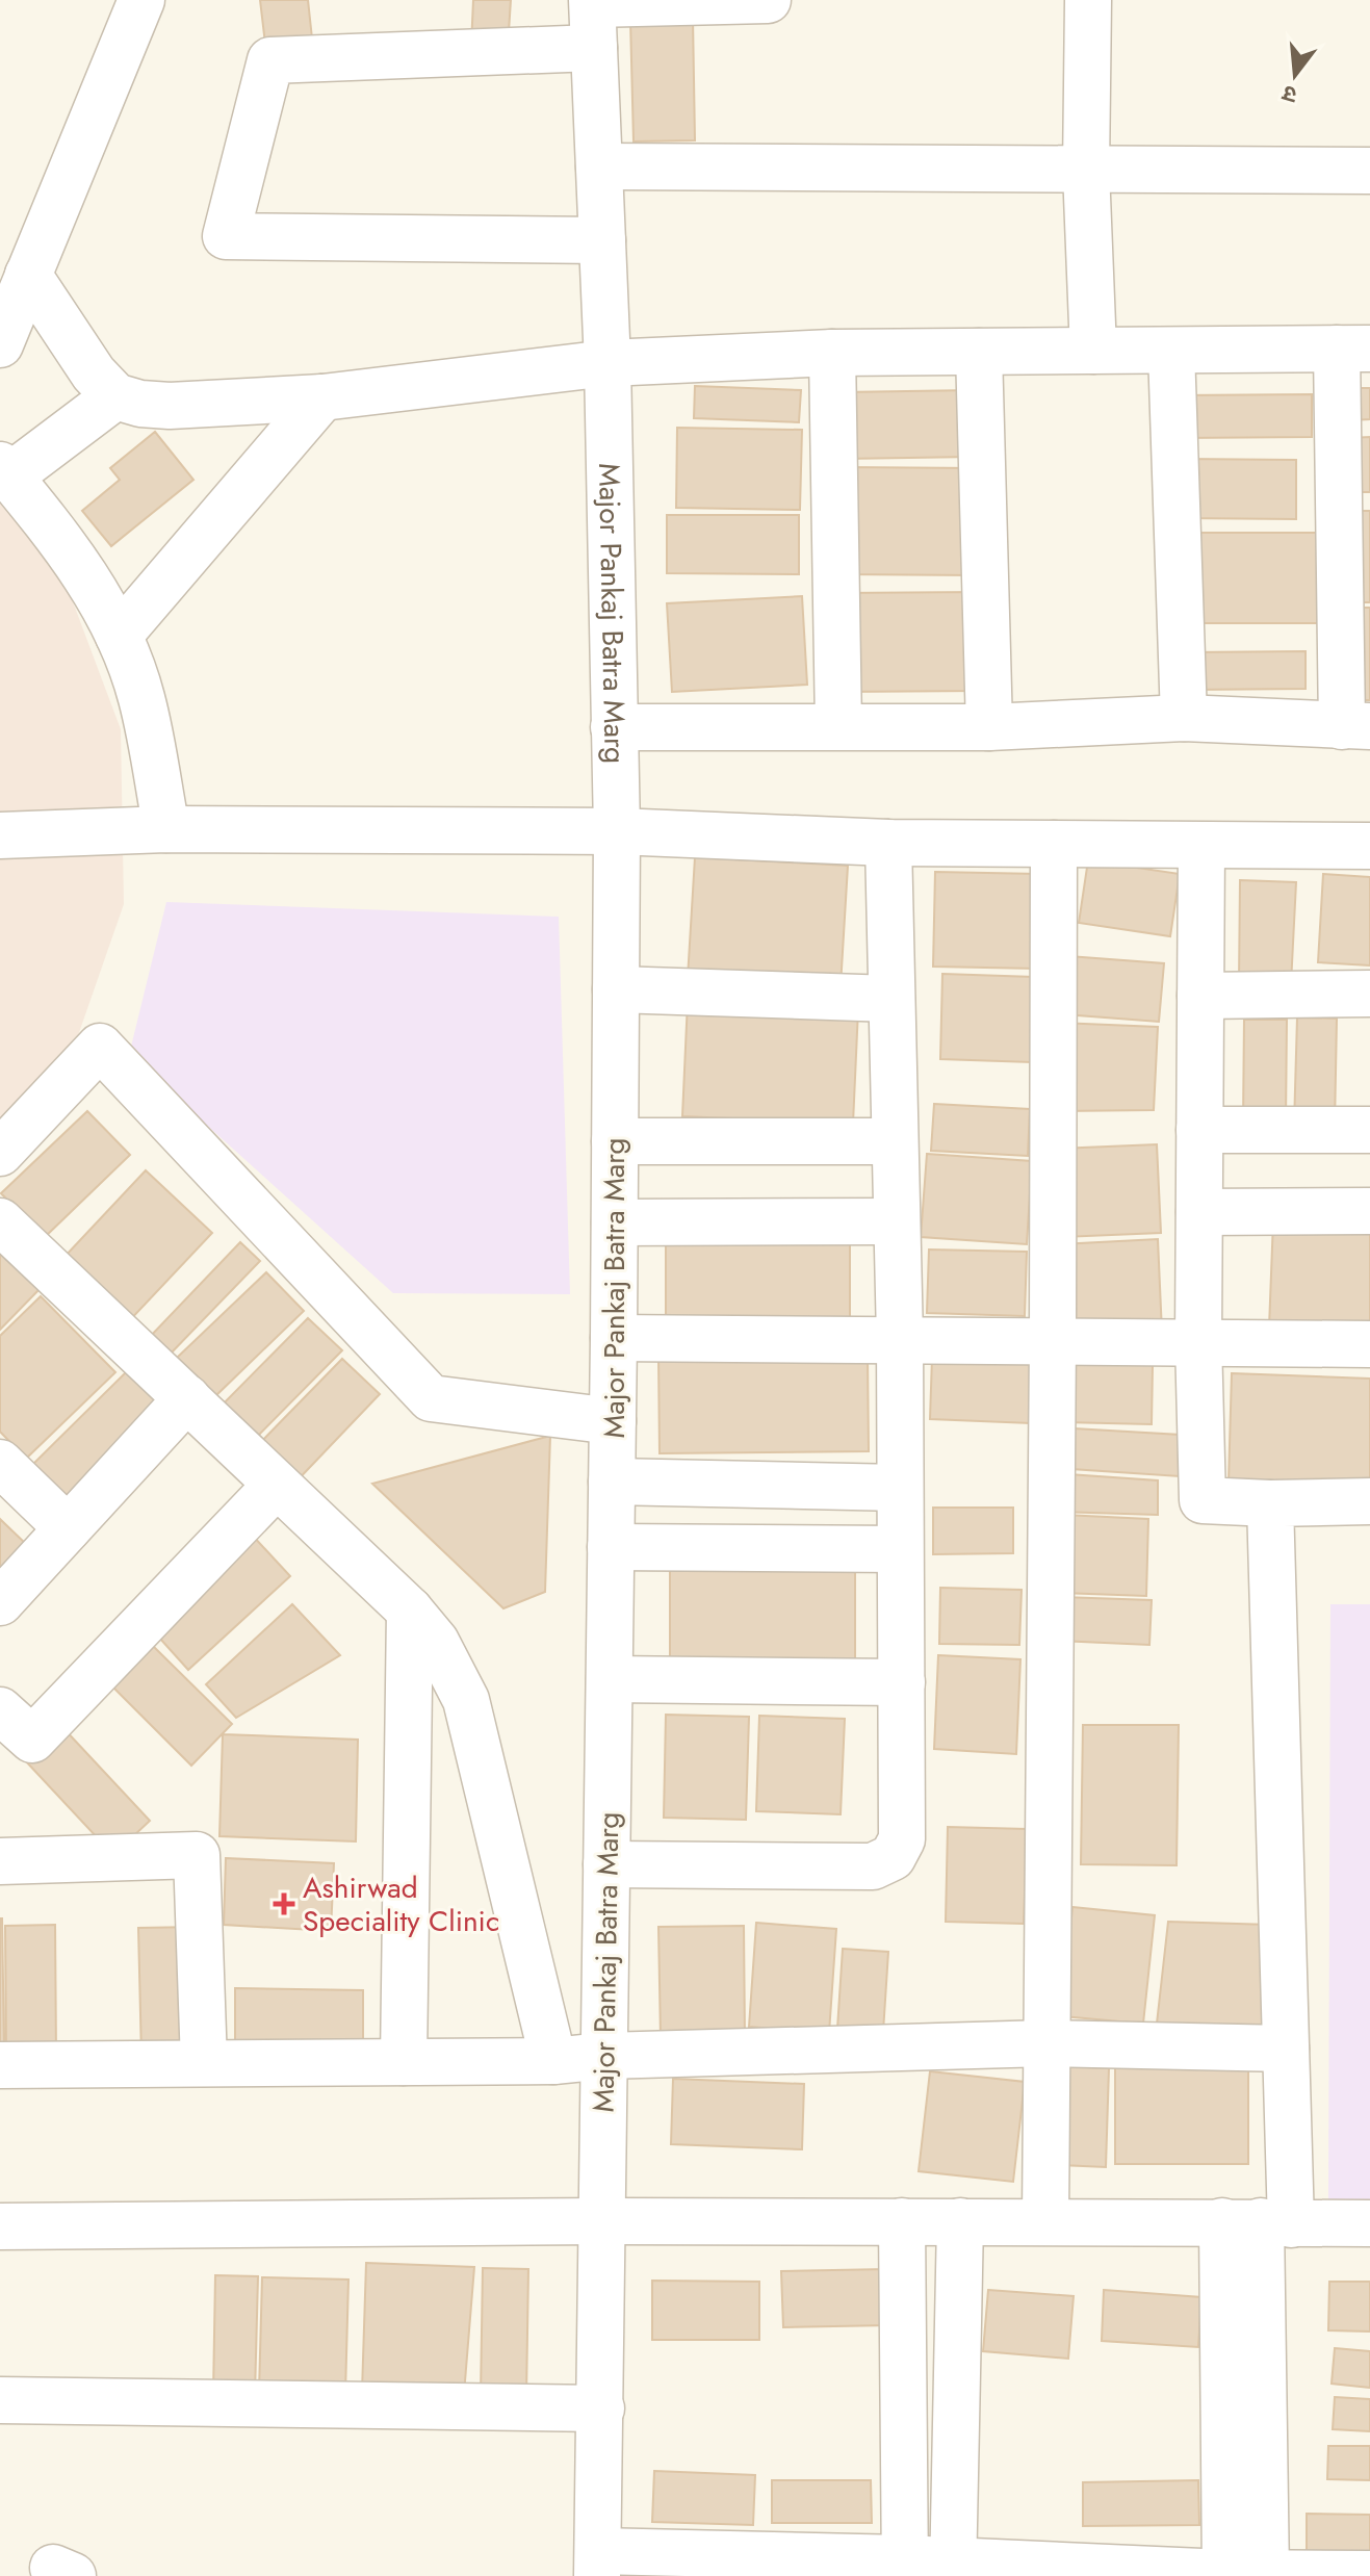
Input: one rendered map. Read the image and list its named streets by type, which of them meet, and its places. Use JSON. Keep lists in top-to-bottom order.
{
  "streets": {
    "street": ["Major Pankaj Batra Marg"]
  },
  "places": {
    "health": ["Ashirwad Speciality Clinic"]
  },
  "north": "bottom"
}
